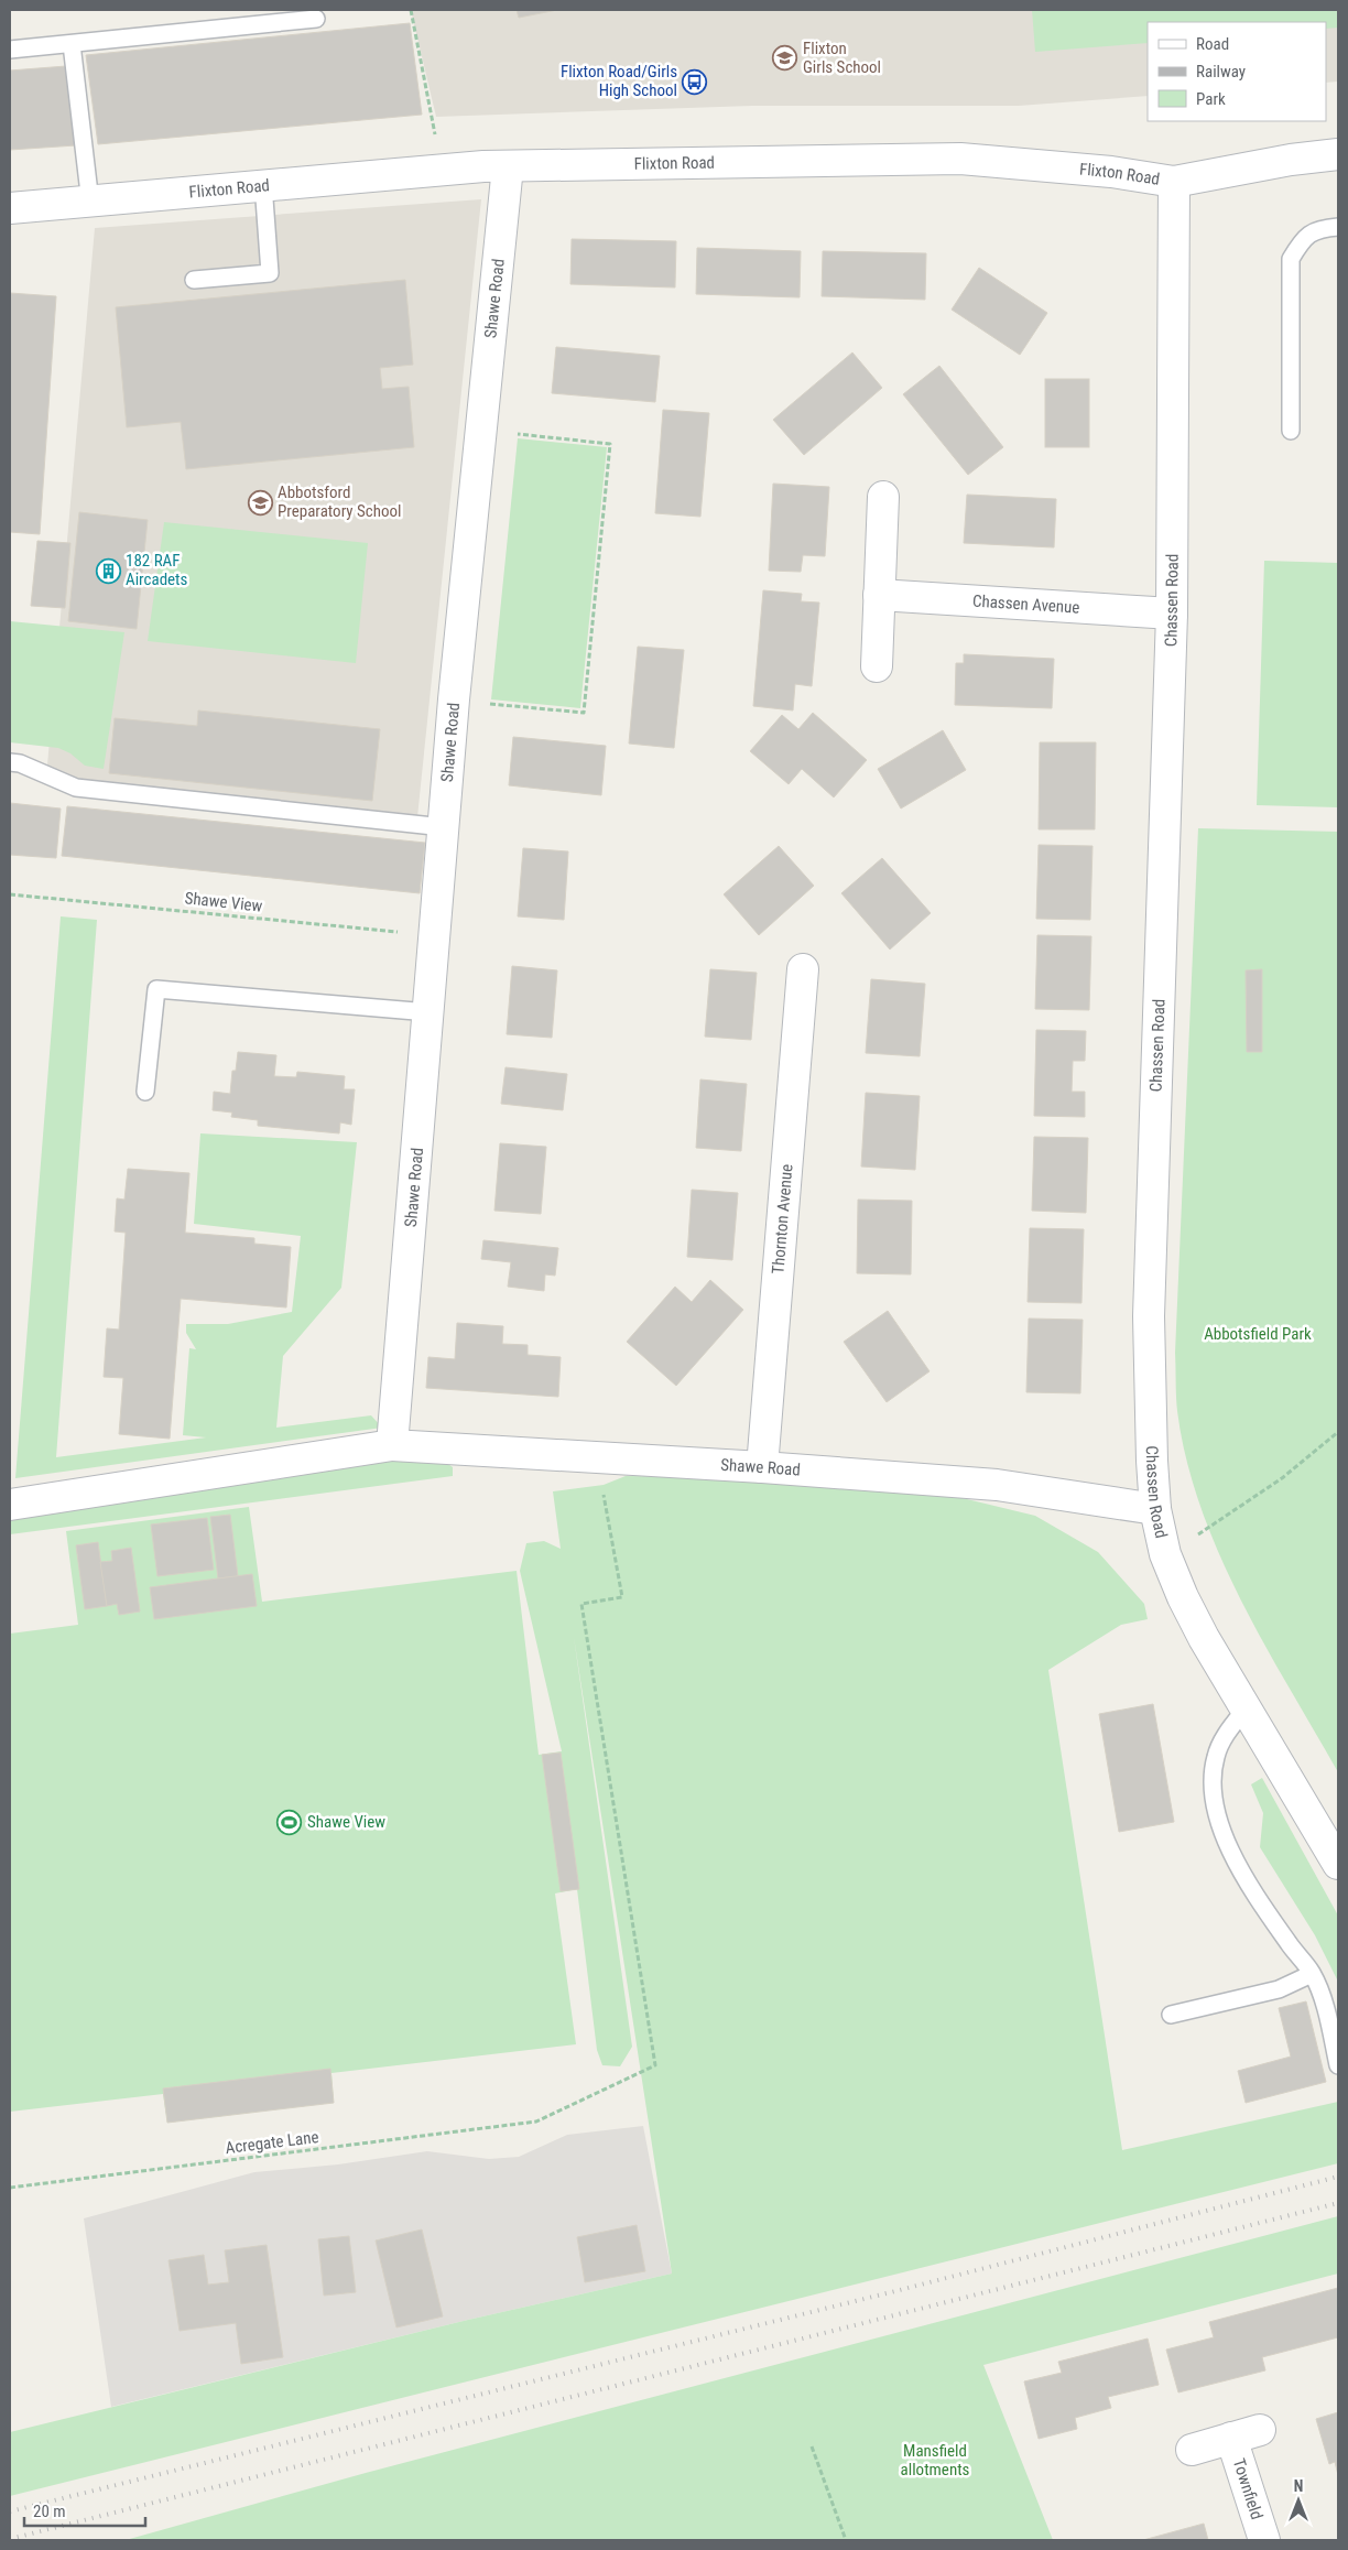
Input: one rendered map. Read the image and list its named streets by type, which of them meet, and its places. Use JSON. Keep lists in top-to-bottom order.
{
  "streets": {
    "street": [
      "Flixton Road",
      "Shawe Road",
      "Chassen Road",
      "Chassen Avenue",
      "Thornton Avenue",
      "Townfield"
    ],
    "path": ["Shawe View", "Acregate Lane"]
  },
  "crossings": [
    ["Flixton Road", "Shawe Road"],
    ["Flixton Road", "Chassen Road"],
    ["Shawe Road", "Chassen Road"],
    ["Shawe Road", "Shawe View"],
    ["Shawe Road", "Thornton Avenue"],
    ["Shawe Road", "Acregate Lane"],
    ["Chassen Road", "Chassen Avenue"]
  ],
  "parks": ["Abbotsfield Park", "Mansfield allotments"],
  "places": {
    "school or university": ["Flixton Girls School", "Abbotsford Preparatory School"],
    "bus stop": ["Flixton Road/Girls High School"],
    "building": ["182 RAF Aircadets"],
    "sports": ["Shawe View"]
  },
  "legend": ["Road", "Railway", "Park"],
  "scale_bar": "20 m",
  "north": "top"
}
